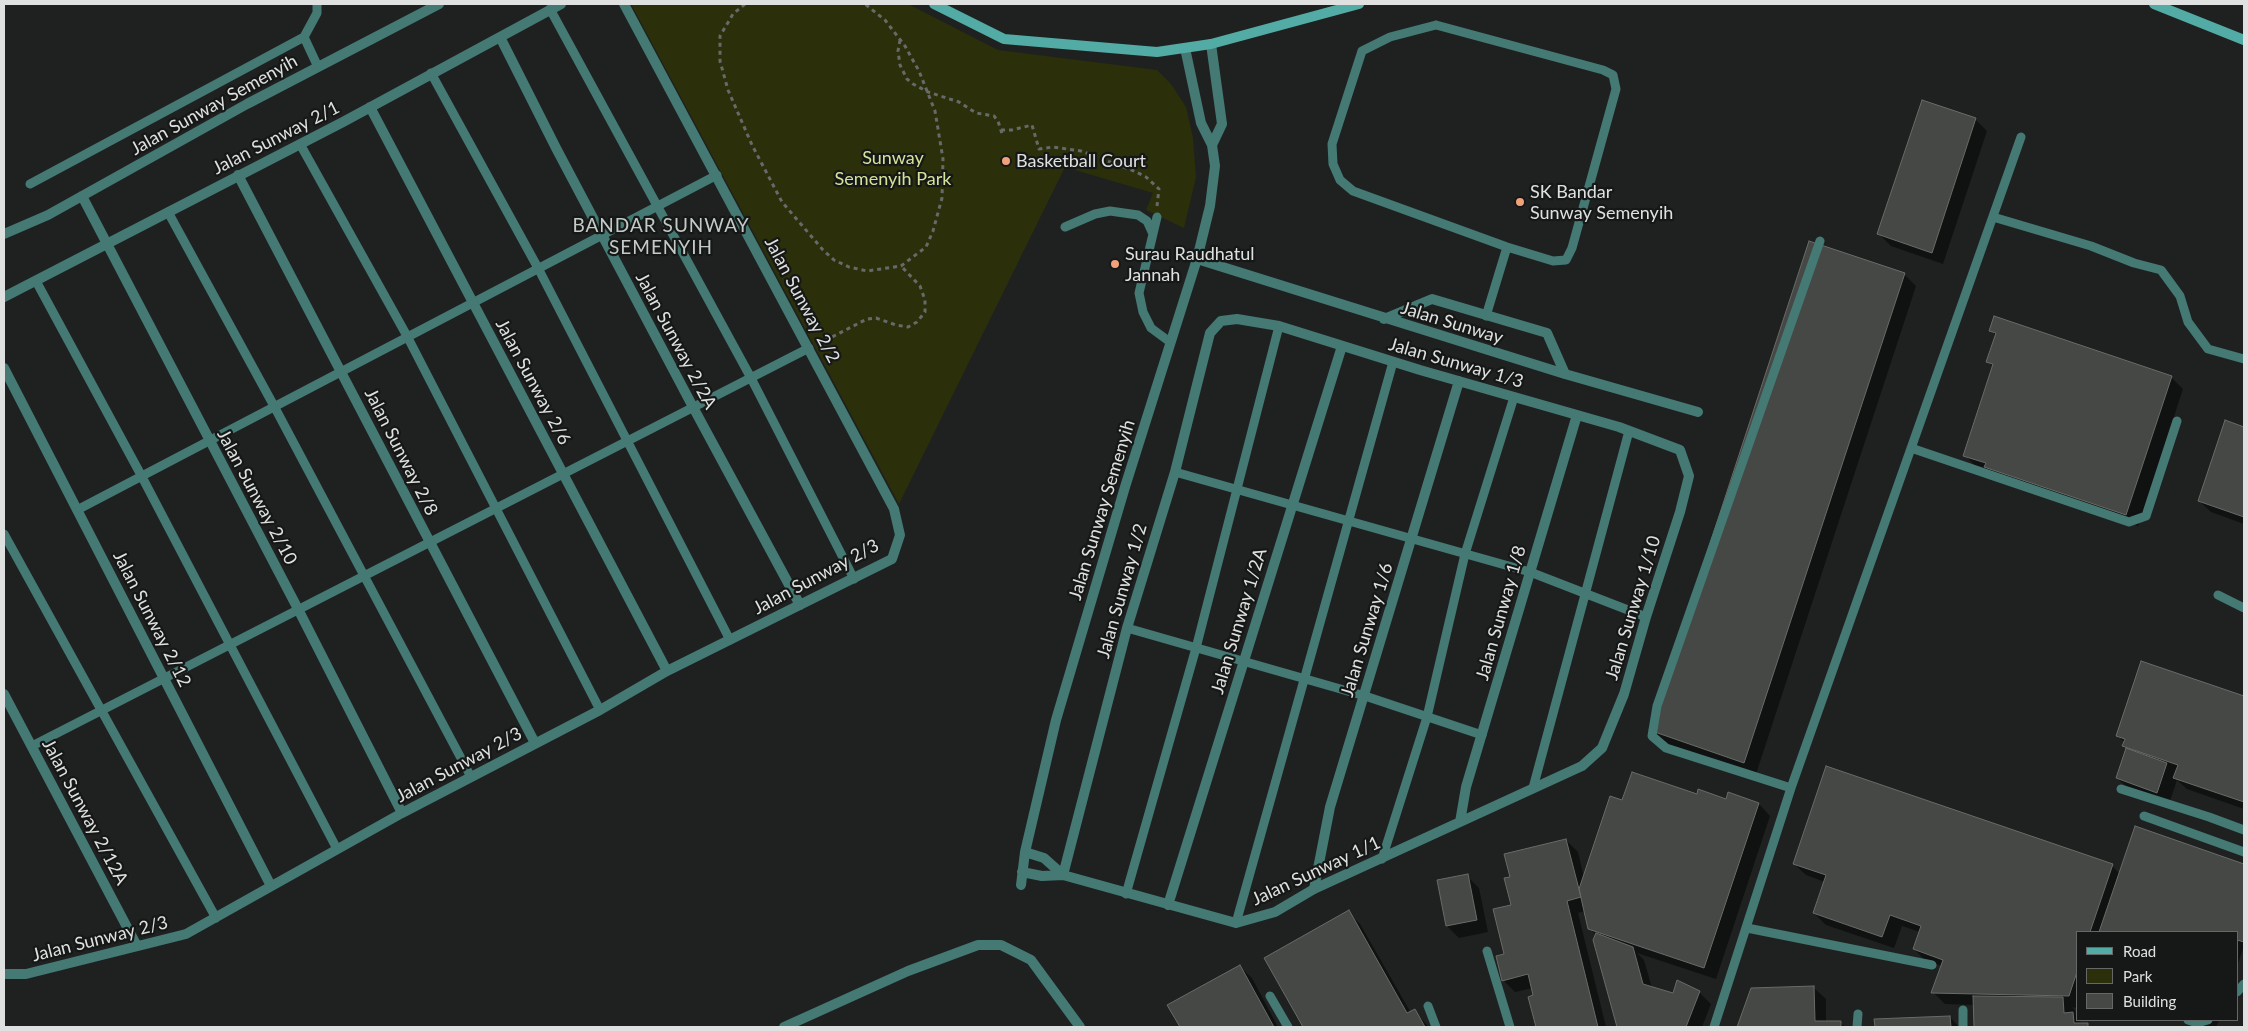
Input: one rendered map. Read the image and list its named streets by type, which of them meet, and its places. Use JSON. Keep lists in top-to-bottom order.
{
  "streets": {
    "street": [
      "Jalan Sunway Semenyih",
      "Jalan Sunway 2/1",
      "Jalan Sunway 2/2",
      "Jalan Sunway",
      "Jalan Sunway 2/2A",
      "Jalan Sunway 1/3",
      "Jalan Sunway 2/6",
      "Jalan Sunway 2/8",
      "Jalan Sunway 2/10",
      "Jalan Sunway 2/3",
      "Jalan Sunway 1/2",
      "Jalan Sunway 1/10",
      "Jalan Sunway 1/8",
      "Jalan Sunway 2/12",
      "Jalan Sunway 1/2A",
      "Jalan Sunway 1/6",
      "Jalan Sunway 2/12A",
      "Jalan Sunway 1/1"
    ]
  },
  "crossings": [
    ["Jalan Sunway Semenyih", "Jalan Sunway"],
    ["Jalan Sunway Semenyih", "Jalan Sunway 2/10"],
    ["Jalan Sunway Semenyih", "Jalan Sunway 1/1"],
    ["Jalan Sunway 2/1", "Jalan Sunway 2/2A"],
    ["Jalan Sunway 2/1", "Jalan Sunway 2/6"],
    ["Jalan Sunway 2/1", "Jalan Sunway 2/8"],
    ["Jalan Sunway 2/1", "Jalan Sunway 2/10"],
    ["Jalan Sunway 2/2", "Jalan Sunway 2/3"],
    ["Jalan Sunway 2/2A", "Jalan Sunway 2/3"],
    ["Jalan Sunway 1/3", "Jalan Sunway 1/2"],
    ["Jalan Sunway 1/3", "Jalan Sunway 1/10"],
    ["Jalan Sunway 1/3", "Jalan Sunway 1/8"],
    ["Jalan Sunway 1/3", "Jalan Sunway 1/2A"],
    ["Jalan Sunway 1/3", "Jalan Sunway 1/6"],
    ["Jalan Sunway 2/6", "Jalan Sunway 2/3"],
    ["Jalan Sunway 2/8", "Jalan Sunway 2/3"],
    ["Jalan Sunway 2/10", "Jalan Sunway 2/3"],
    ["Jalan Sunway 2/3", "Jalan Sunway 2/12"],
    ["Jalan Sunway 2/3", "Jalan Sunway 2/12A"],
    ["Jalan Sunway 1/2", "Jalan Sunway 1/1"],
    ["Jalan Sunway 1/10", "Jalan Sunway 1/1"],
    ["Jalan Sunway 1/8", "Jalan Sunway 1/1"],
    ["Jalan Sunway 1/2A", "Jalan Sunway 1/1"],
    ["Jalan Sunway 1/6", "Jalan Sunway 1/1"]
  ],
  "districts": ["BANDAR SUNWAY SEMENYIH"],
  "parks": ["Sunway Semenyih Park"],
  "places": ["Basketball Court", "SK Bandar Sunway Semenyih", "Surau Raudhatul Jannah"],
  "legend": ["Road", "Park", "Building"]
}
